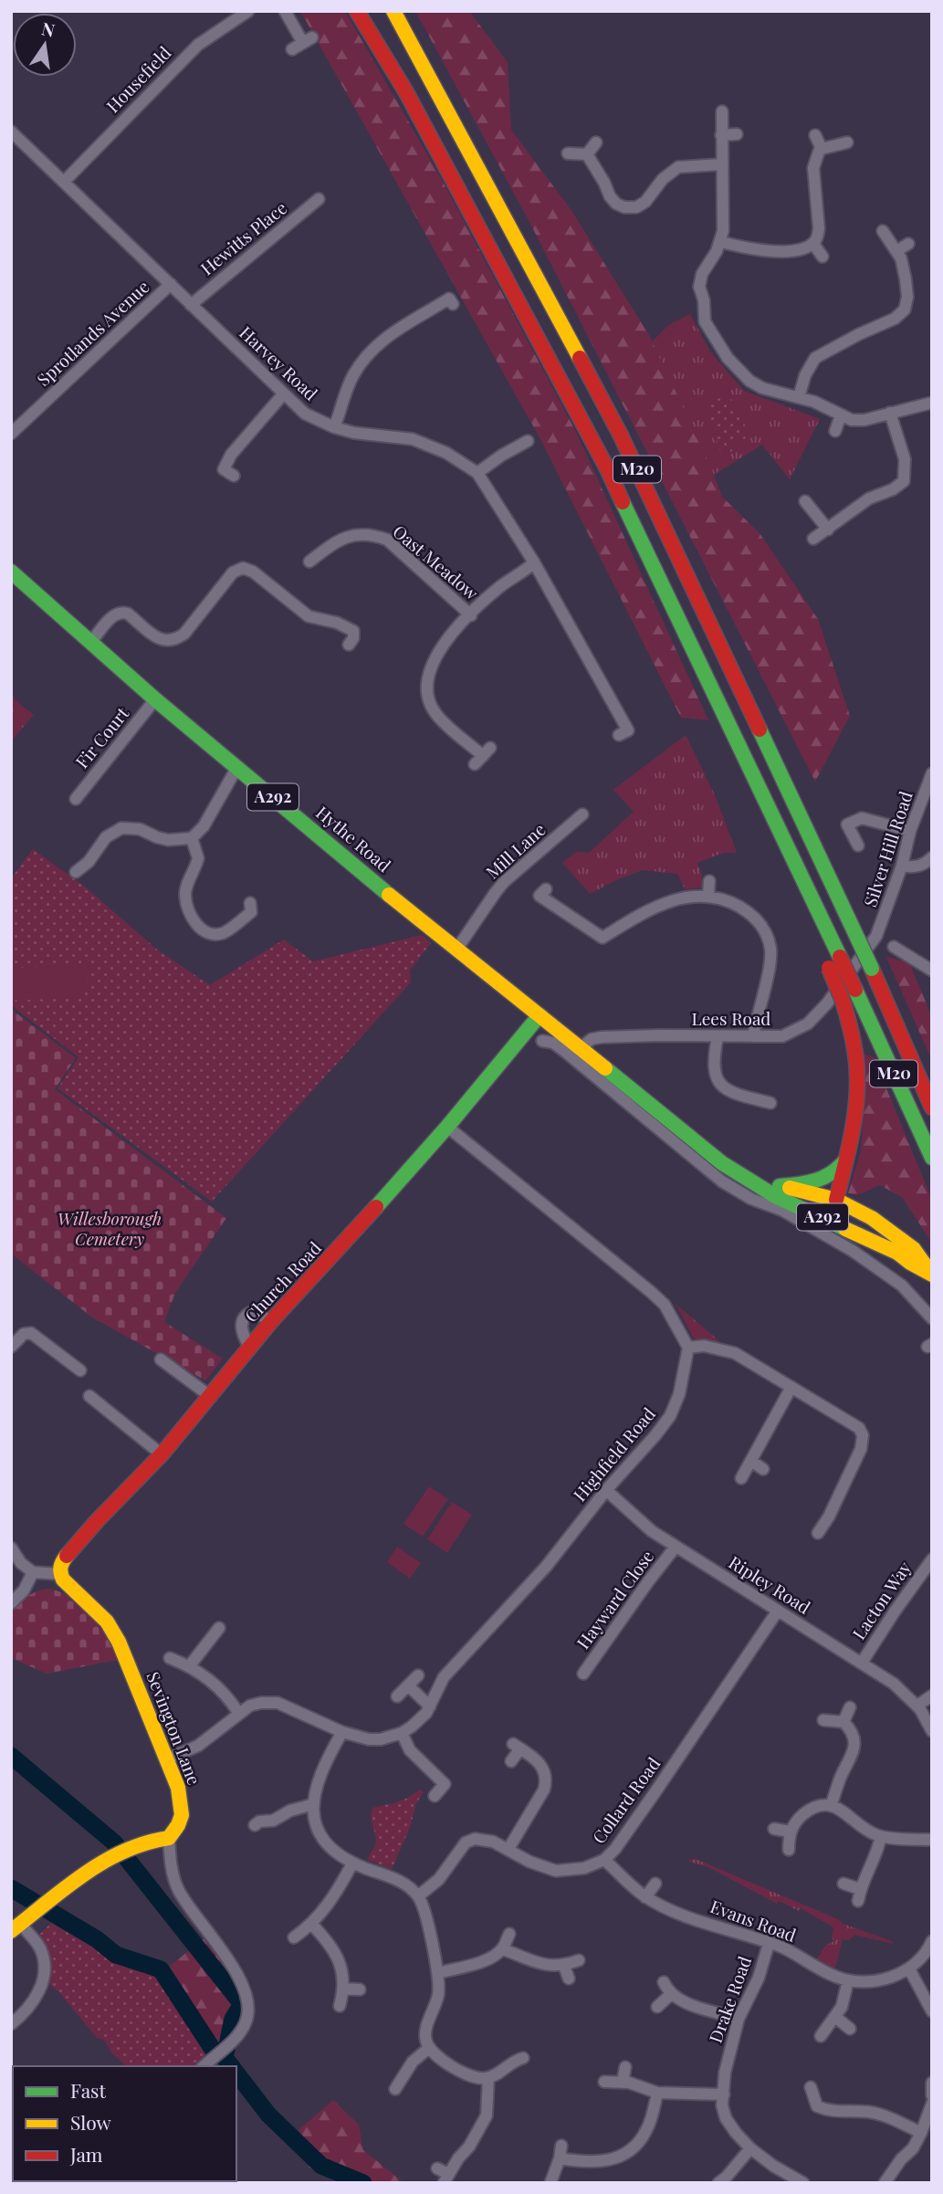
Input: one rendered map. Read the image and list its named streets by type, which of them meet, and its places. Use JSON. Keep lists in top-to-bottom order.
{
  "streets": {
    "main road": [
      "M20",
      "A292",
      "Hythe Road",
      "Church Road",
      "Sevington Lane"
    ],
    "street": [
      "Housefield",
      "Hewitts Place",
      "Sprotlands Avenue",
      "Harvey Road",
      "Oast Meadow",
      "Fir Court",
      "Silver Hill Road",
      "Mill Lane",
      "Lees Road",
      "Highfield Road",
      "Ripley Road",
      "Hayward Close",
      "Lacton Way",
      "Collard Road",
      "Evans Road",
      "Drake Road"
    ]
  },
  "crossings": [
    ["Housefield", "Harvey Road"],
    ["Hewitts Place", "Harvey Road"],
    ["Sprotlands Avenue", "Harvey Road"],
    ["M20", "Hythe Road"],
    ["Fir Court", "Hythe Road"],
    ["Hythe Road", "Mill Lane"],
    ["Hythe Road", "Lees Road"],
    ["Hythe Road", "Church Road"],
    ["Silver Hill Road", "Lees Road"],
    ["Church Road", "Sevington Lane"],
    ["Highfield Road", "Ripley Road"],
    ["Highfield Road", "Sevington Lane"],
    ["Ripley Road", "Hayward Close"],
    ["Ripley Road", "Lacton Way"],
    ["Ripley Road", "Collard Road"],
    ["Collard Road", "Evans Road"],
    ["Evans Road", "Drake Road"]
  ],
  "parks": ["Willesborough Cemetery"],
  "legend": ["Fast", "Slow", "Jam"],
  "north": "top"
}
